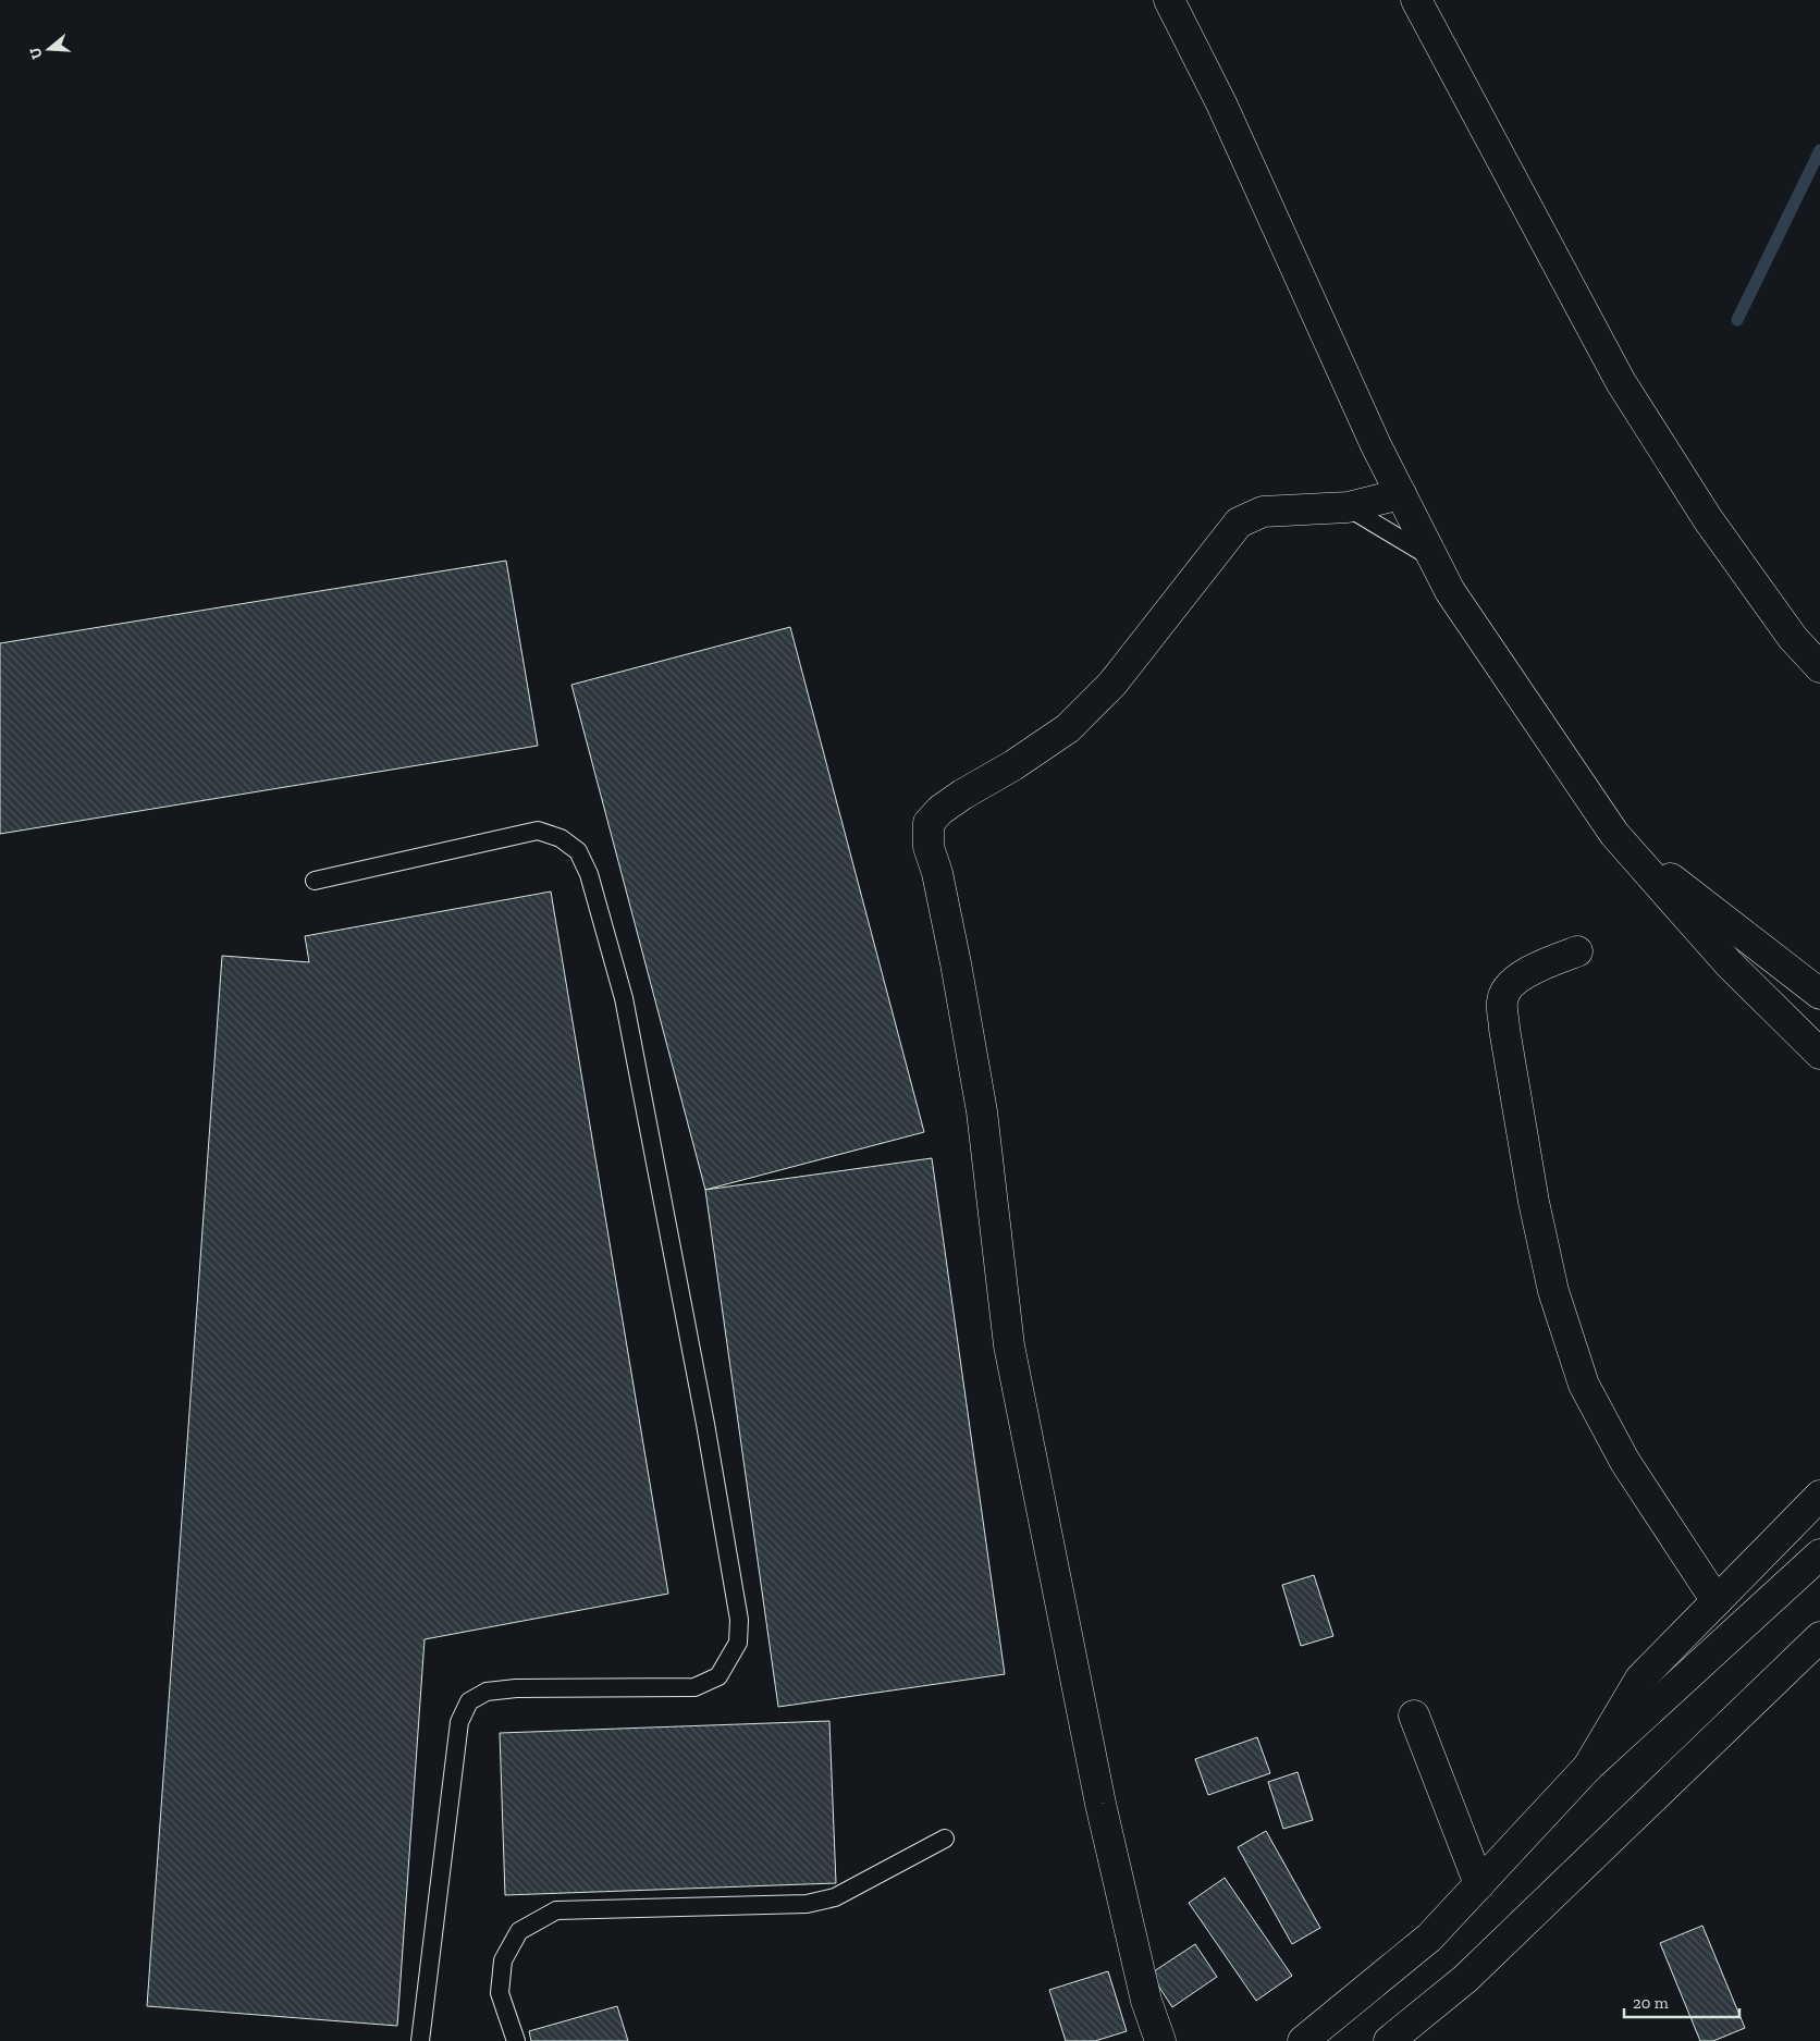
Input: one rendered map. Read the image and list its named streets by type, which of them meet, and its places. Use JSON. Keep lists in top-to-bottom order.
{
  "scale_bar": "20 m",
  "north": "left"
}
